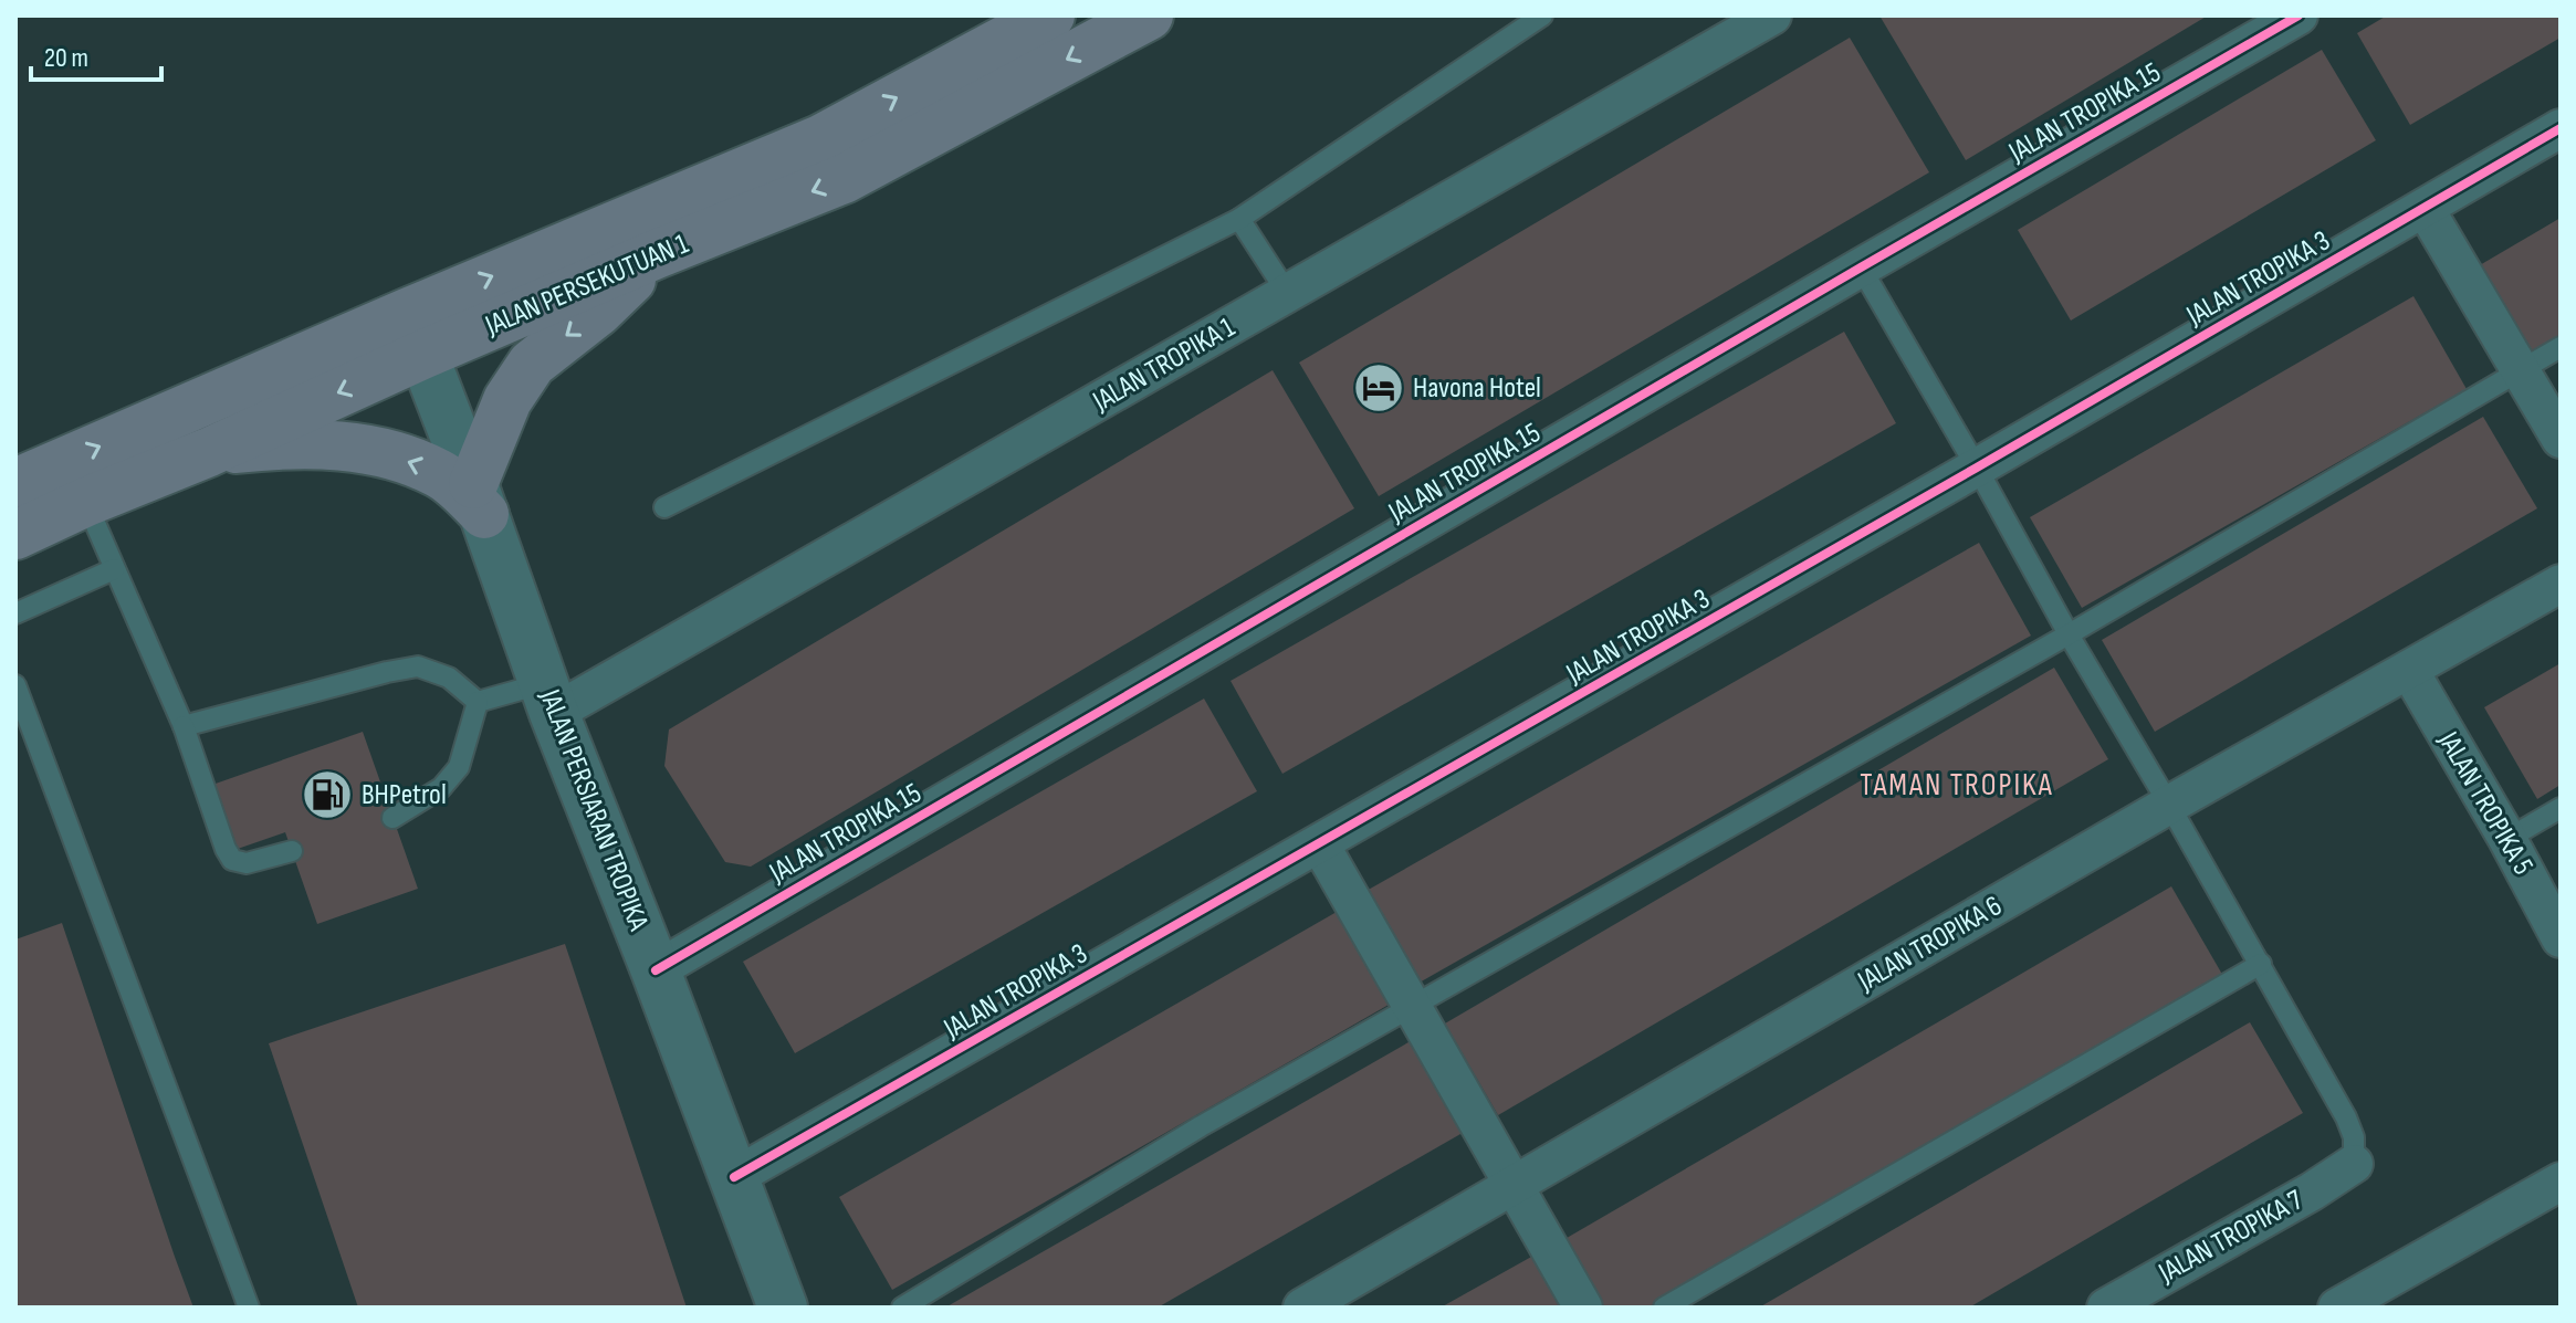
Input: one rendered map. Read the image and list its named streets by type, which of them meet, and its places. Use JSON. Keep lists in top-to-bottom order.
{
  "streets": {
    "highway": ["JALAN PERSEKUTUAN 1"],
    "street": [
      "JALAN TROPIKA 15",
      "JALAN TROPIKA 3",
      "JALAN TROPIKA 1",
      "JALAN TROPIKA 5",
      "JALAN PERSIARAN TROPIKA",
      "JALAN TROPIKA 6",
      "JALAN TROPIKA 7"
    ]
  },
  "crossings": [
    ["JALAN TROPIKA 15", "JALAN PERSIARAN TROPIKA"],
    ["JALAN TROPIKA 3", "JALAN PERSIARAN TROPIKA"],
    ["JALAN PERSEKUTUAN 1", "JALAN PERSIARAN TROPIKA"],
    ["JALAN TROPIKA 1", "JALAN PERSIARAN TROPIKA"],
    ["JALAN TROPIKA 5", "JALAN TROPIKA 6"]
  ],
  "districts": ["TAMAN TROPIKA"],
  "places": {
    "hotel": ["Havona Hotel"],
    "fuel station": ["BHPetrol"]
  },
  "scale_bar": "20 m"
}
